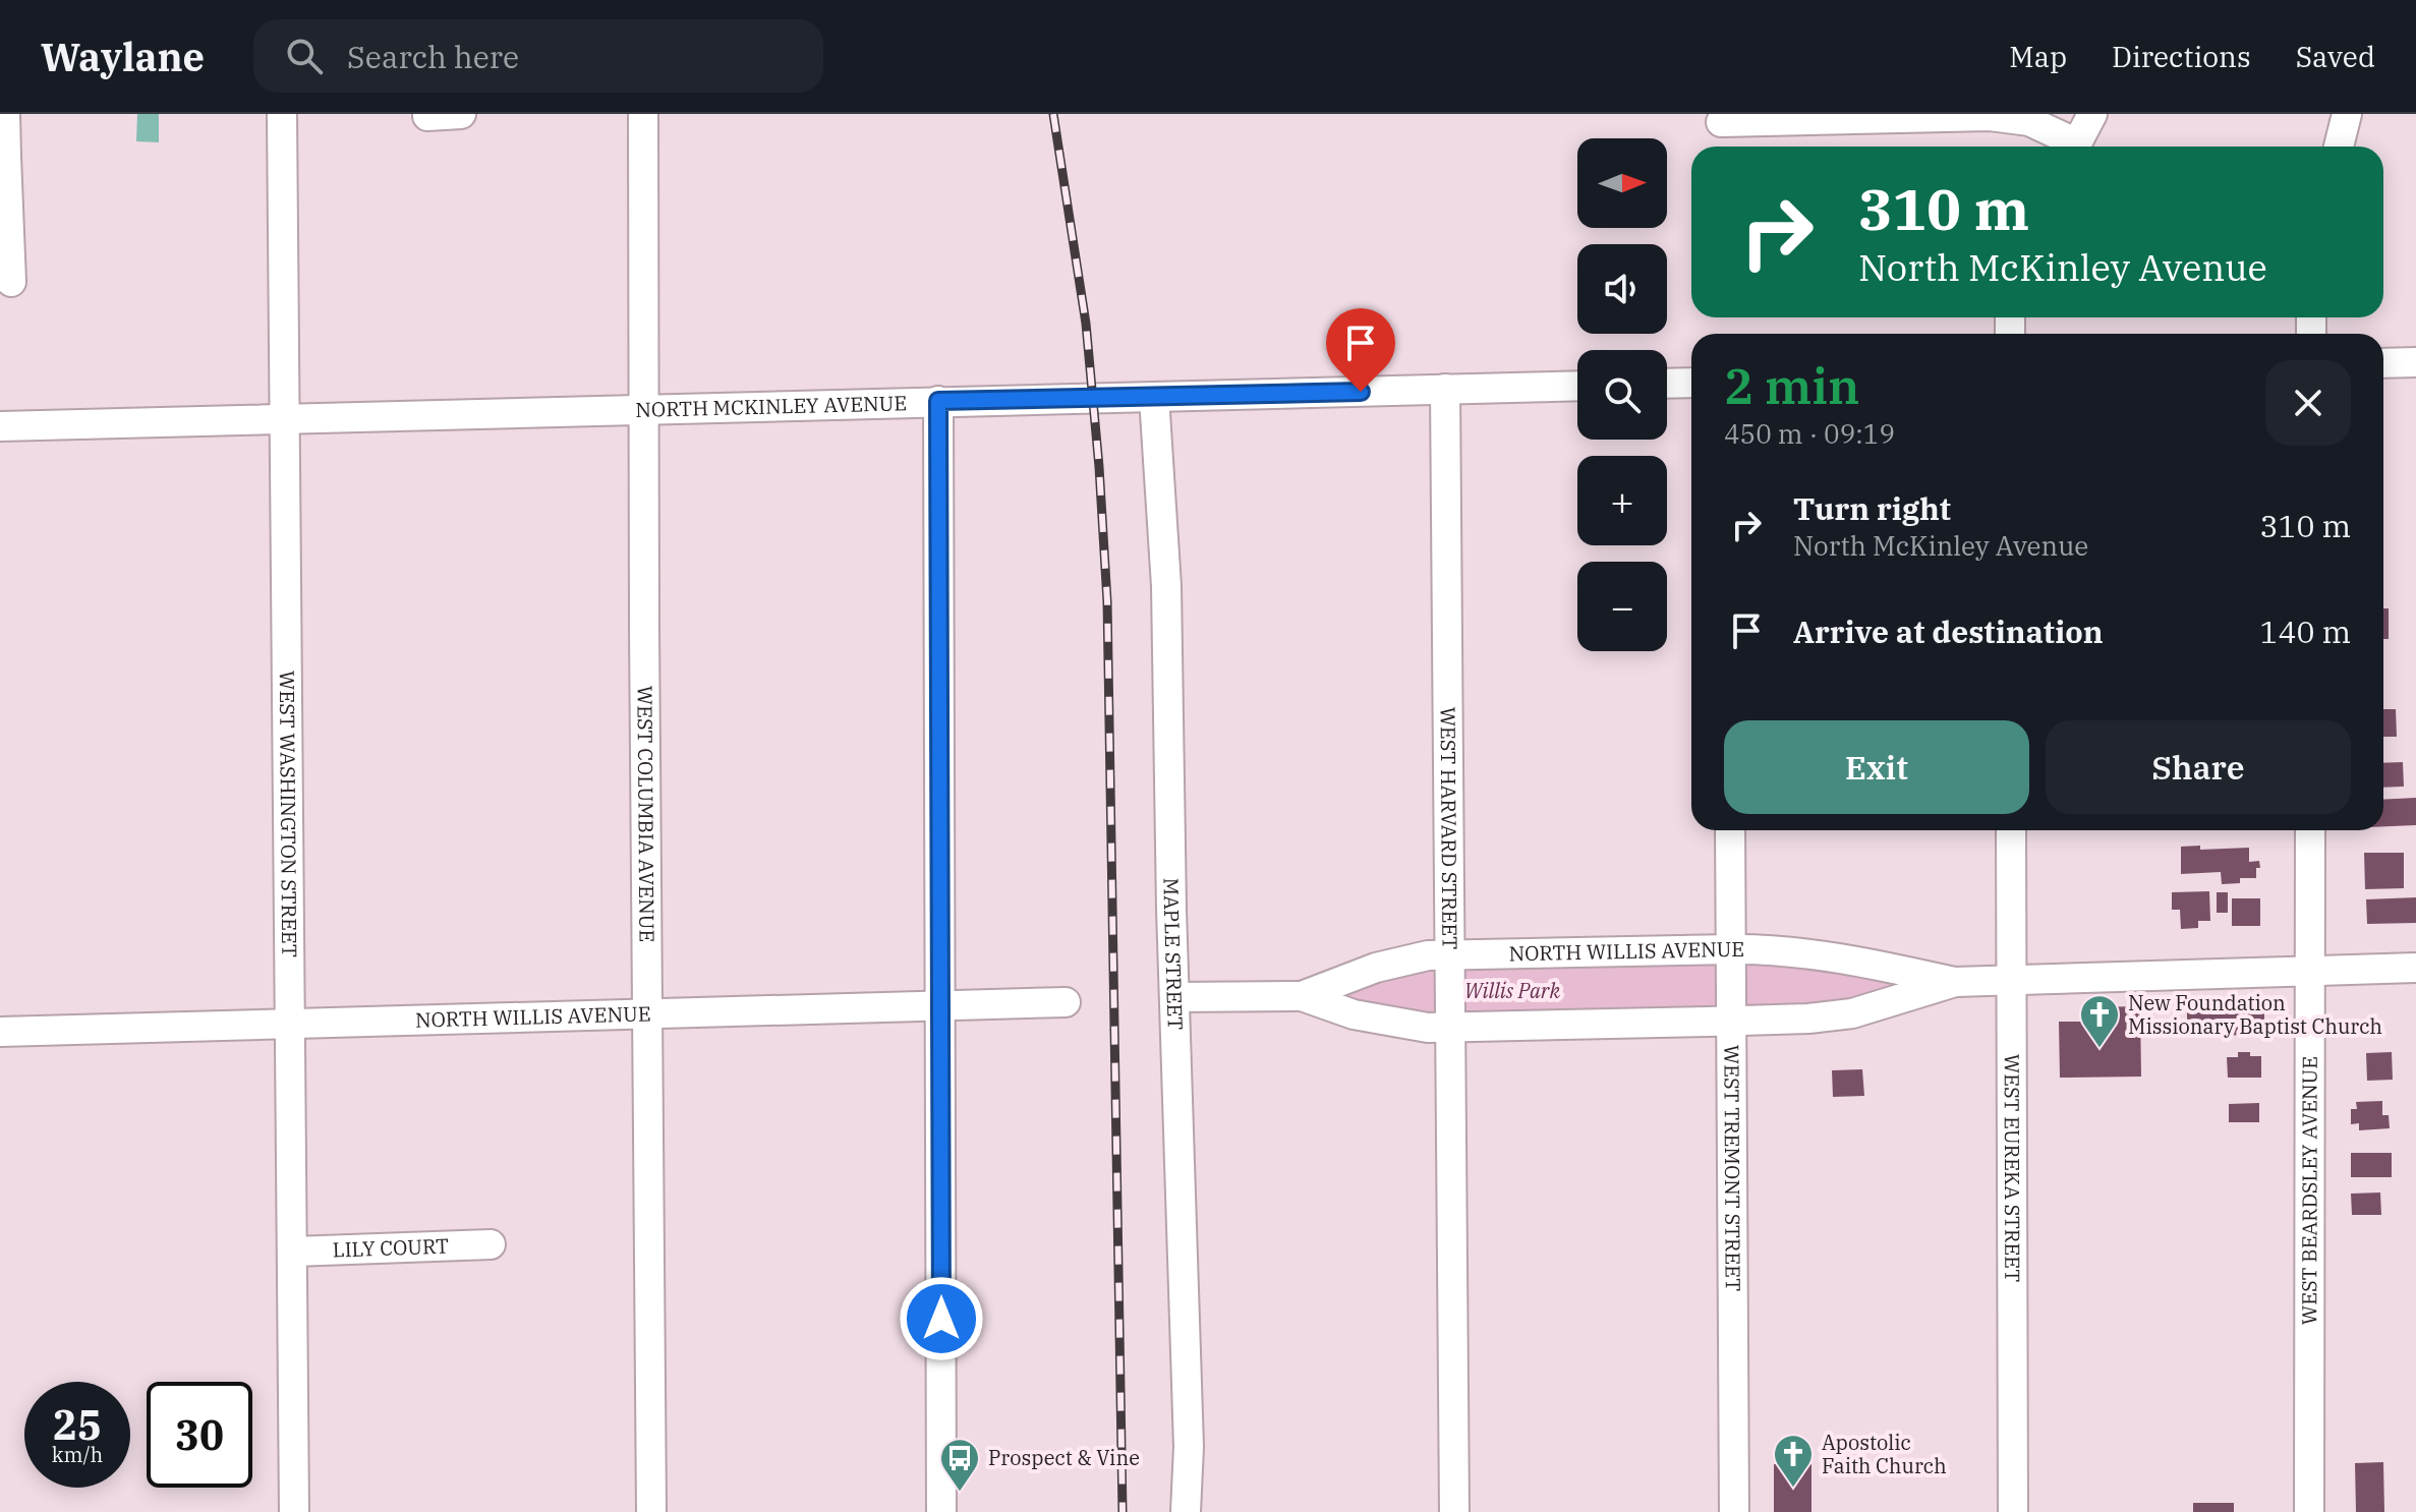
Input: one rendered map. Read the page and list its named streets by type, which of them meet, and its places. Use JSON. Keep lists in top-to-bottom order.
{
  "streets": {
    "street": [
      "NORTH MCKINLEY AVENUE",
      "WEST WASHINGTON STREET",
      "WEST COLUMBIA AVENUE",
      "WEST HARVARD STREET",
      "NORTH WILLIS AVENUE",
      "MAPLE STREET",
      "WEST TREMONT STREET",
      "WEST EUREKA STREET",
      "WEST BEARDSLEY AVENUE",
      "LILY COURT"
    ]
  },
  "crossings": [
    ["NORTH MCKINLEY AVENUE", "WEST WASHINGTON STREET"],
    ["NORTH MCKINLEY AVENUE", "WEST COLUMBIA AVENUE"],
    ["NORTH MCKINLEY AVENUE", "WEST HARVARD STREET"],
    ["NORTH MCKINLEY AVENUE", "MAPLE STREET"],
    ["WEST WASHINGTON STREET", "NORTH WILLIS AVENUE"],
    ["WEST WASHINGTON STREET", "LILY COURT"],
    ["WEST COLUMBIA AVENUE", "NORTH WILLIS AVENUE"],
    ["WEST HARVARD STREET", "NORTH WILLIS AVENUE"],
    ["NORTH WILLIS AVENUE", "MAPLE STREET"],
    ["NORTH WILLIS AVENUE", "WEST TREMONT STREET"],
    ["NORTH WILLIS AVENUE", "WEST EUREKA STREET"],
    ["NORTH WILLIS AVENUE", "WEST BEARDSLEY AVENUE"]
  ],
  "parks": ["Willis Park"],
  "places": {
    "church": ["New Foundation Missionary Baptist Church", "Apostolic Faith Church"],
    "bus stop": ["Prospect & Vine"]
  },
  "north": "right",
  "page": {
    "header": "Waylane",
    "search": "Search here",
    "nav": ["Map", "Directions", "Saved"],
    "map_buttons": ["+", "−"],
    "turn": ["310 m", "North McKinley Avenue"],
    "heading": ["2 min", "450 m · 09:19"],
    "list": [
      {
        "name": "Turn right",
        "note": "North McKinley Avenue",
        "value": "310 m"
      },
      {
        "name": "Arrive at destination",
        "value": "140 m"
      }
    ],
    "buttons": ["Exit", "Share"],
    "speed": "25 km/h",
    "limit": "30"
  }
}
